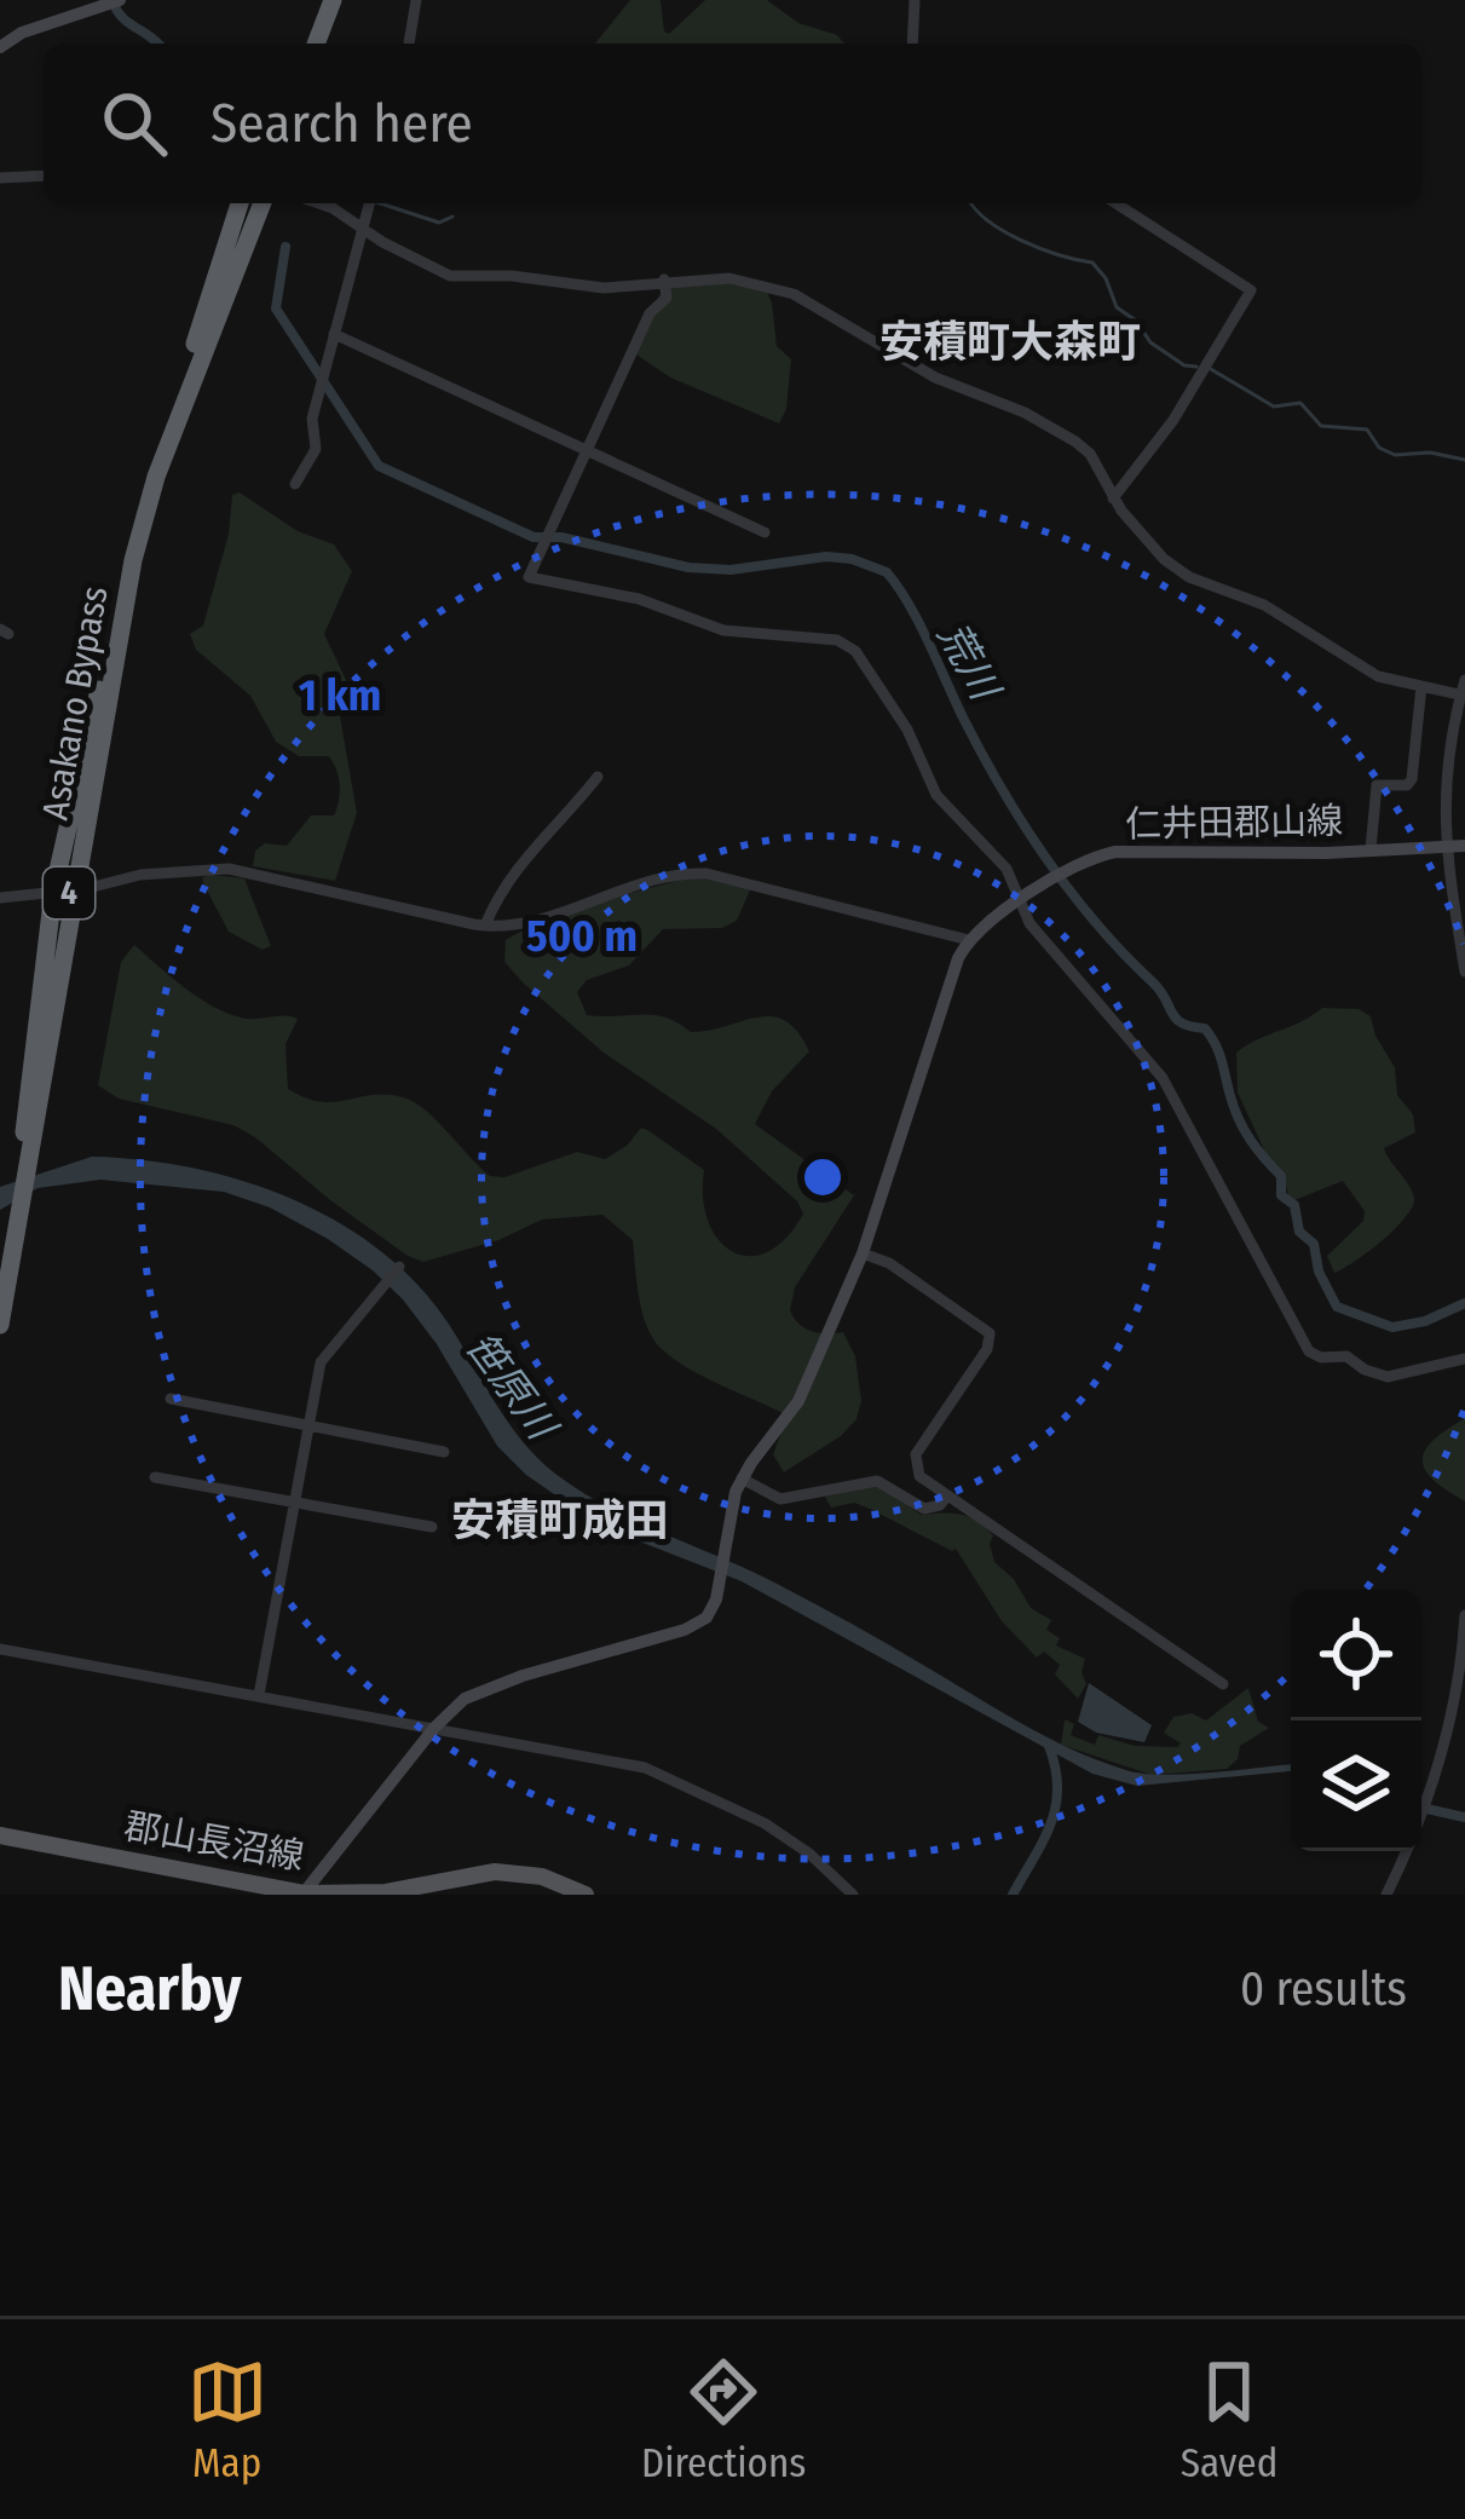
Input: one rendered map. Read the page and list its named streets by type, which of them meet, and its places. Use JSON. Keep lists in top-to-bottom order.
{
  "streets": {
    "highway": ["Asakano Bypass", "4"],
    "main road": ["仁井田郡山線", "郡山長沼線"]
  },
  "districts": ["安積町大森町", "安積町成田"],
  "water": ["荒川", "笹原川"],
  "page": {
    "search": "Search here",
    "heading": ["Nearby", "0 results"],
    "nav": ["Map", "Directions", "Saved"]
  },
  "rings": ["1 km", "500 m"]
}
